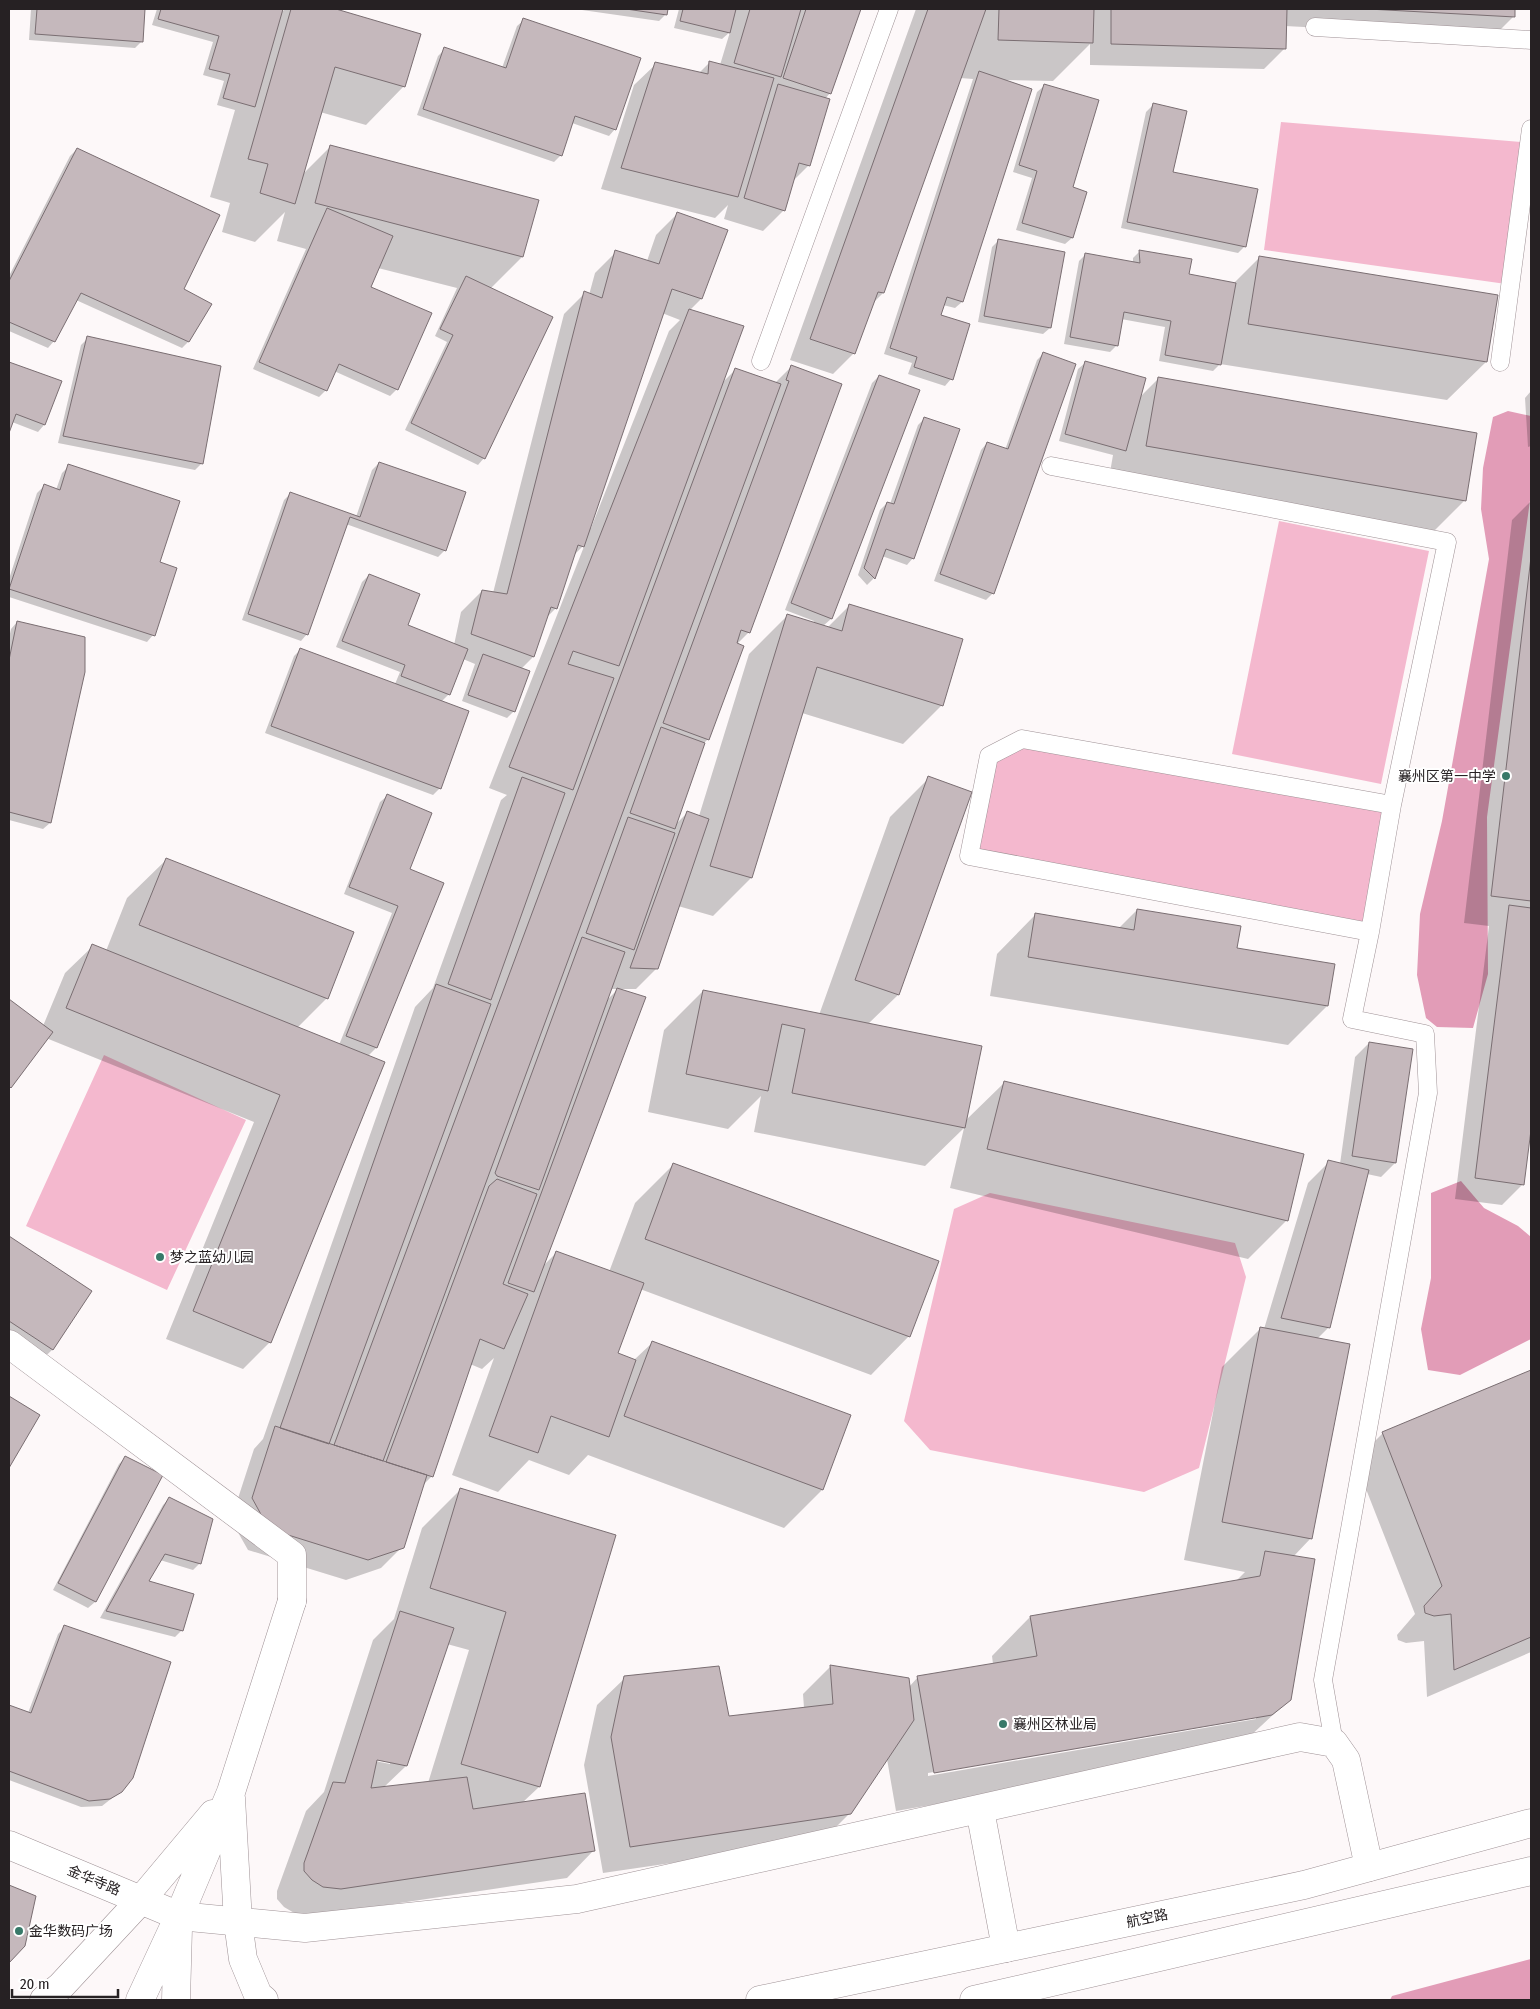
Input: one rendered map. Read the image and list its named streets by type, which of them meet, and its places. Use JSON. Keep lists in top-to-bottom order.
{
  "streets": {
    "street": ["金华寺路", "航空路"]
  },
  "places": [
    "襄州区第一中学",
    "梦之蓝幼儿园",
    "襄州区林业局",
    "金华数码广场"
  ],
  "scale_bar": "20 m"
}
